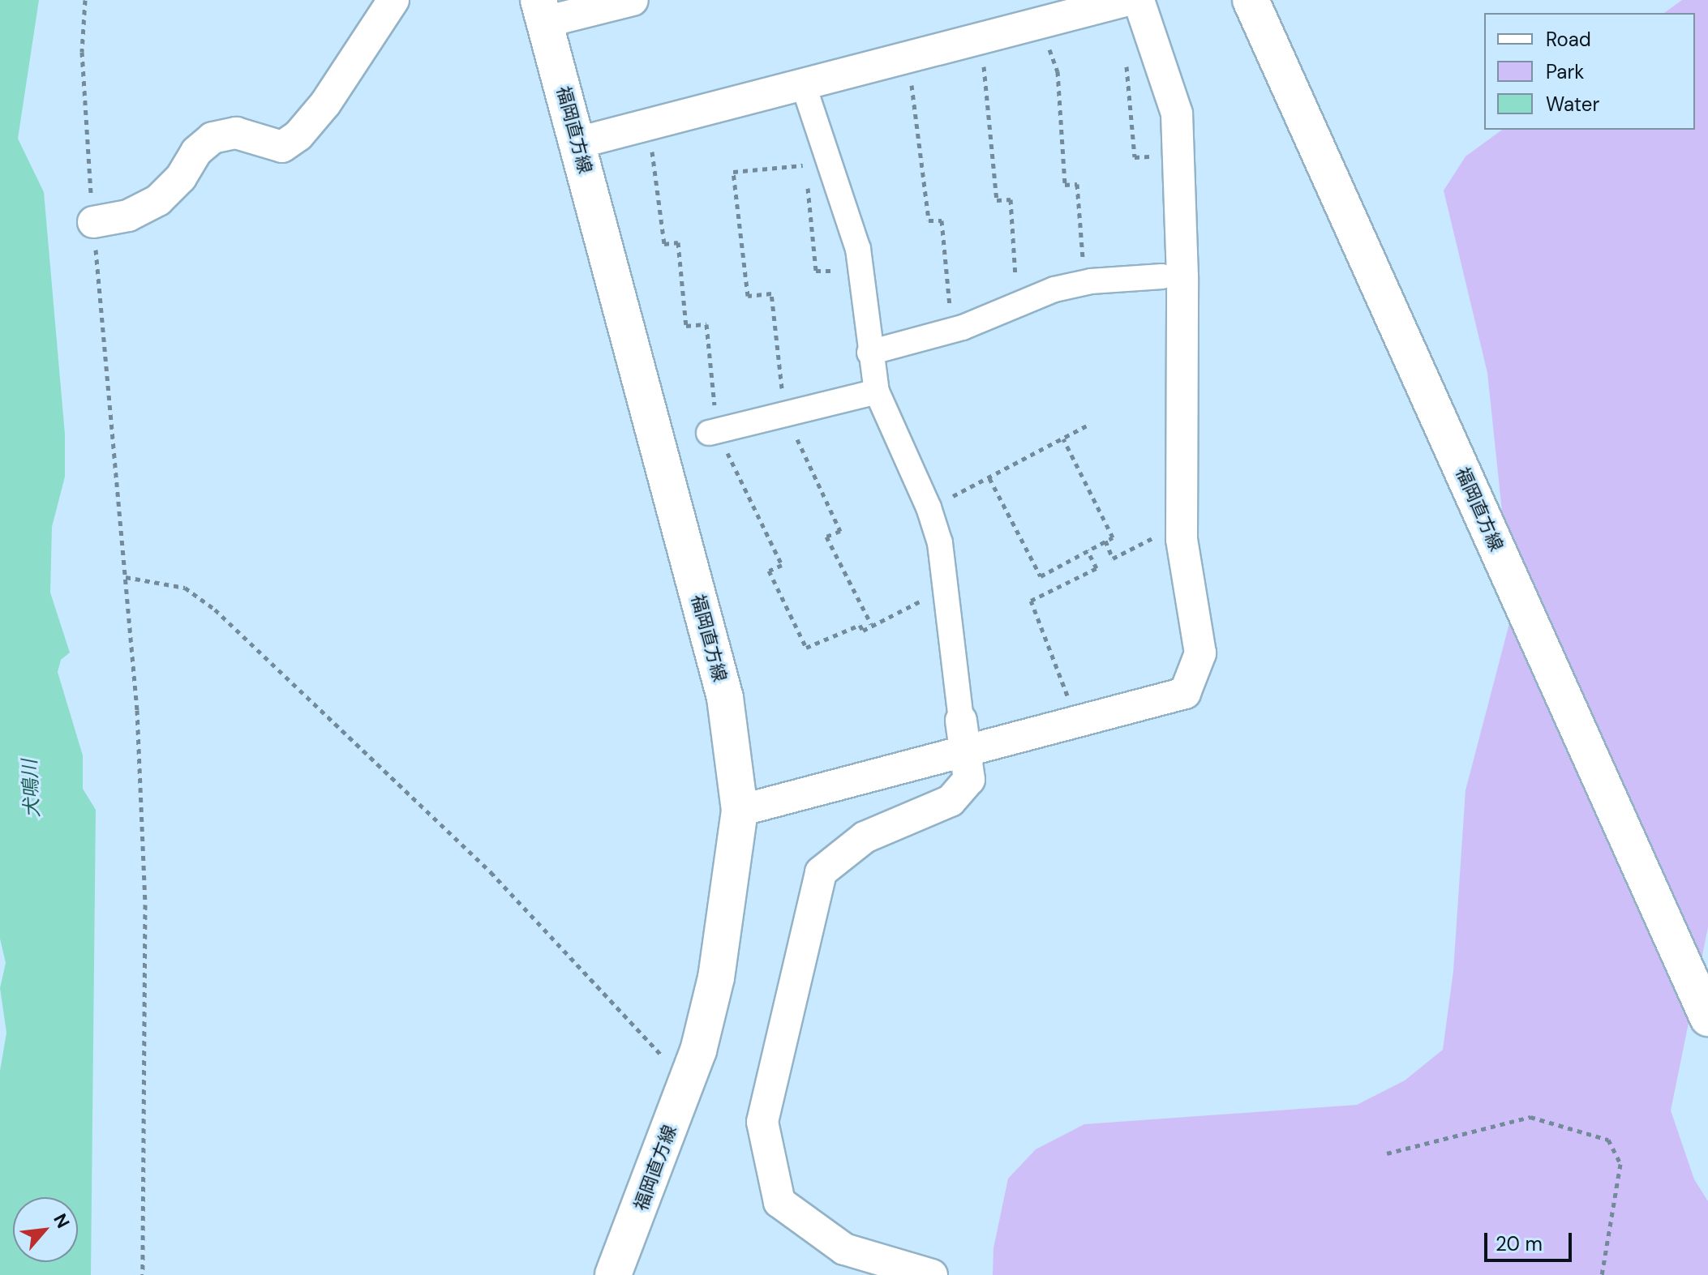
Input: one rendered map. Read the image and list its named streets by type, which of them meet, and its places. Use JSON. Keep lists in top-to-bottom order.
{
  "streets": {
    "main road": ["福岡直方線"]
  },
  "water": ["犬鳴川"],
  "legend": ["Road", "Park", "Water"],
  "scale_bar": "20 m",
  "north": "top right"
}
